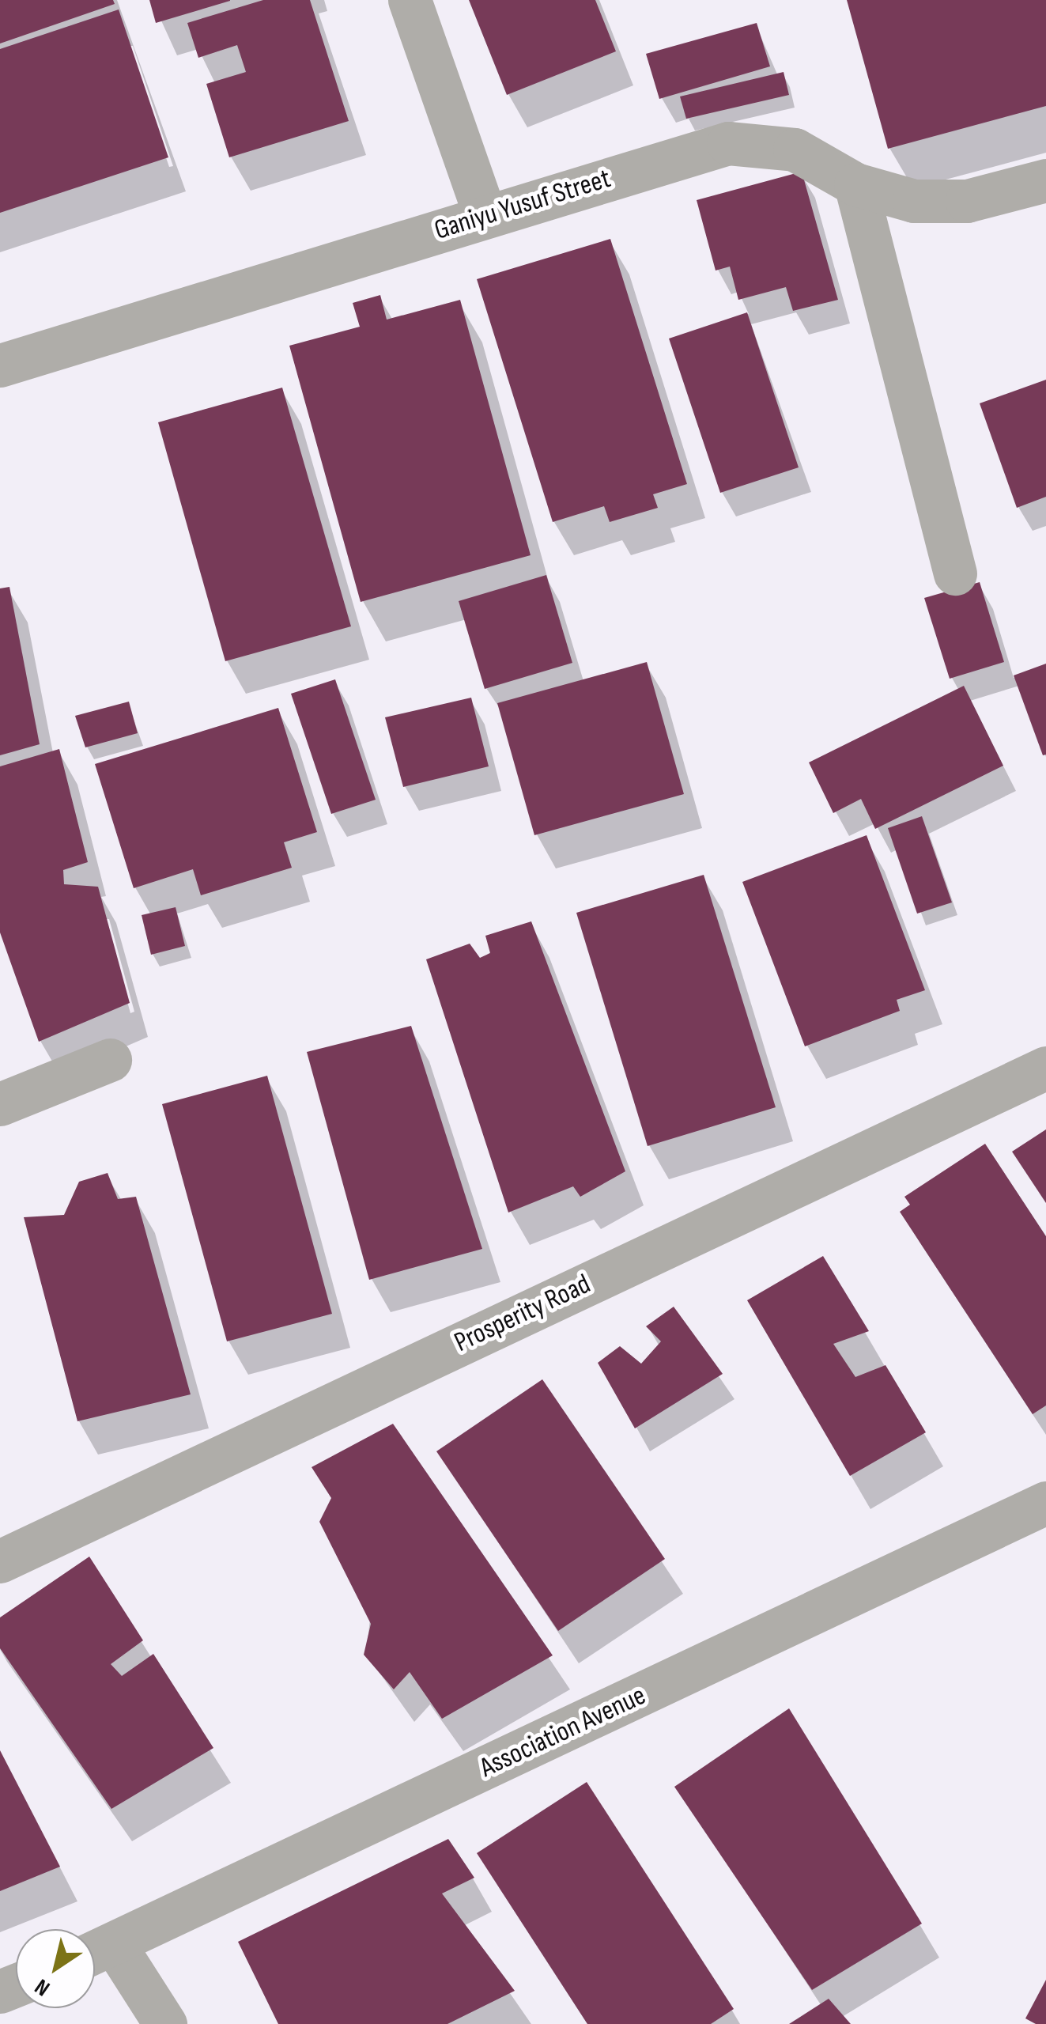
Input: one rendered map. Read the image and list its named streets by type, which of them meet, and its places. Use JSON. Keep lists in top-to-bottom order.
{
  "streets": {
    "street": ["Ganiyu Yusuf Street", "Prosperity Road", "Association Avenue"]
  },
  "north": "bottom left"
}
